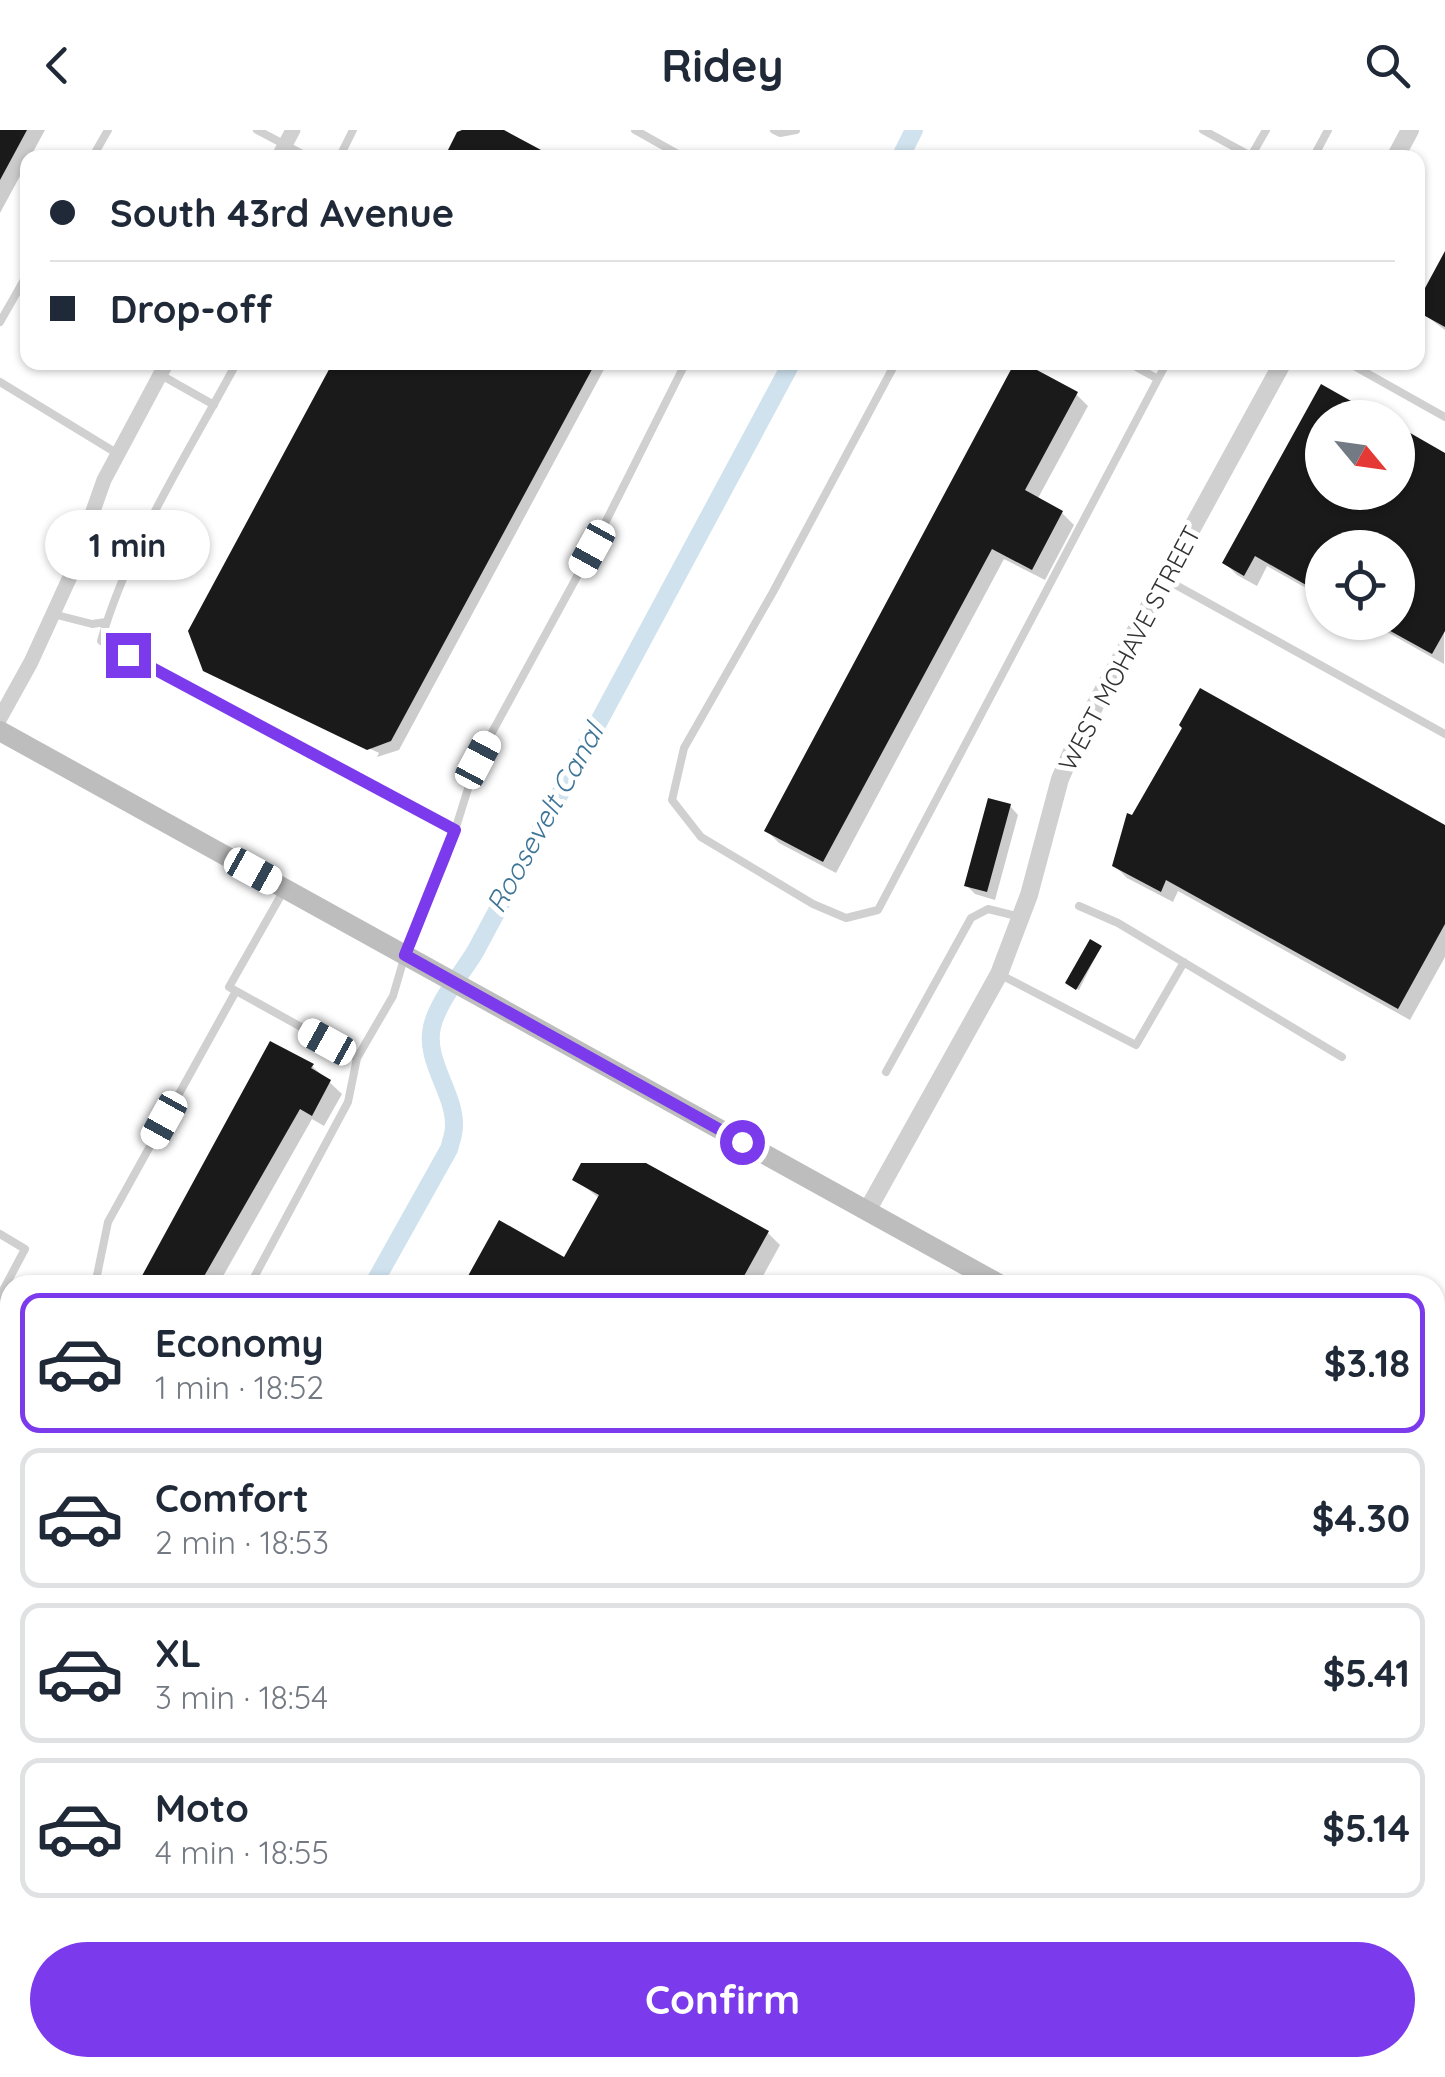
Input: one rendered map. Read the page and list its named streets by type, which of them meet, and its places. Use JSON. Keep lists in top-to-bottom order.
{
  "streets": {
    "street": ["WEST MOHAVE STREET"]
  },
  "water": ["Roosevelt Canal"],
  "north": "bottom right",
  "page": {
    "header": "Ridey",
    "banner": ["South 43rd Avenue", "Drop-off"],
    "bubble": "1 min",
    "list": [
      {
        "name": "Economy",
        "note": "1 min · 18:52",
        "value": "$3.18"
      },
      {
        "name": "Comfort",
        "note": "2 min · 18:53",
        "value": "$4.30"
      },
      {
        "name": "XL",
        "note": "3 min · 18:54",
        "value": "$5.41"
      },
      {
        "name": "Moto",
        "note": "4 min · 18:55",
        "value": "$5.14"
      }
    ],
    "buttons": "Confirm"
  }
}
